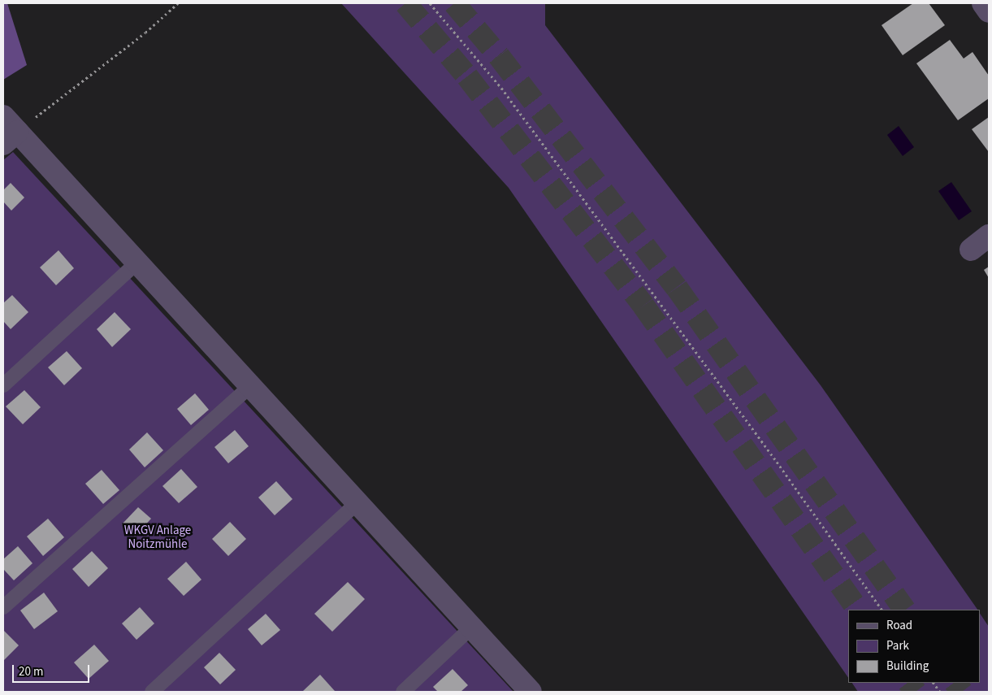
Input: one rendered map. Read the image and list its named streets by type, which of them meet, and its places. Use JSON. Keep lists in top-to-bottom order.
{
  "parks": ["WKGV Anlage Noitzmühle"],
  "legend": ["Road", "Park", "Building"],
  "scale_bar": "20 m"
}
